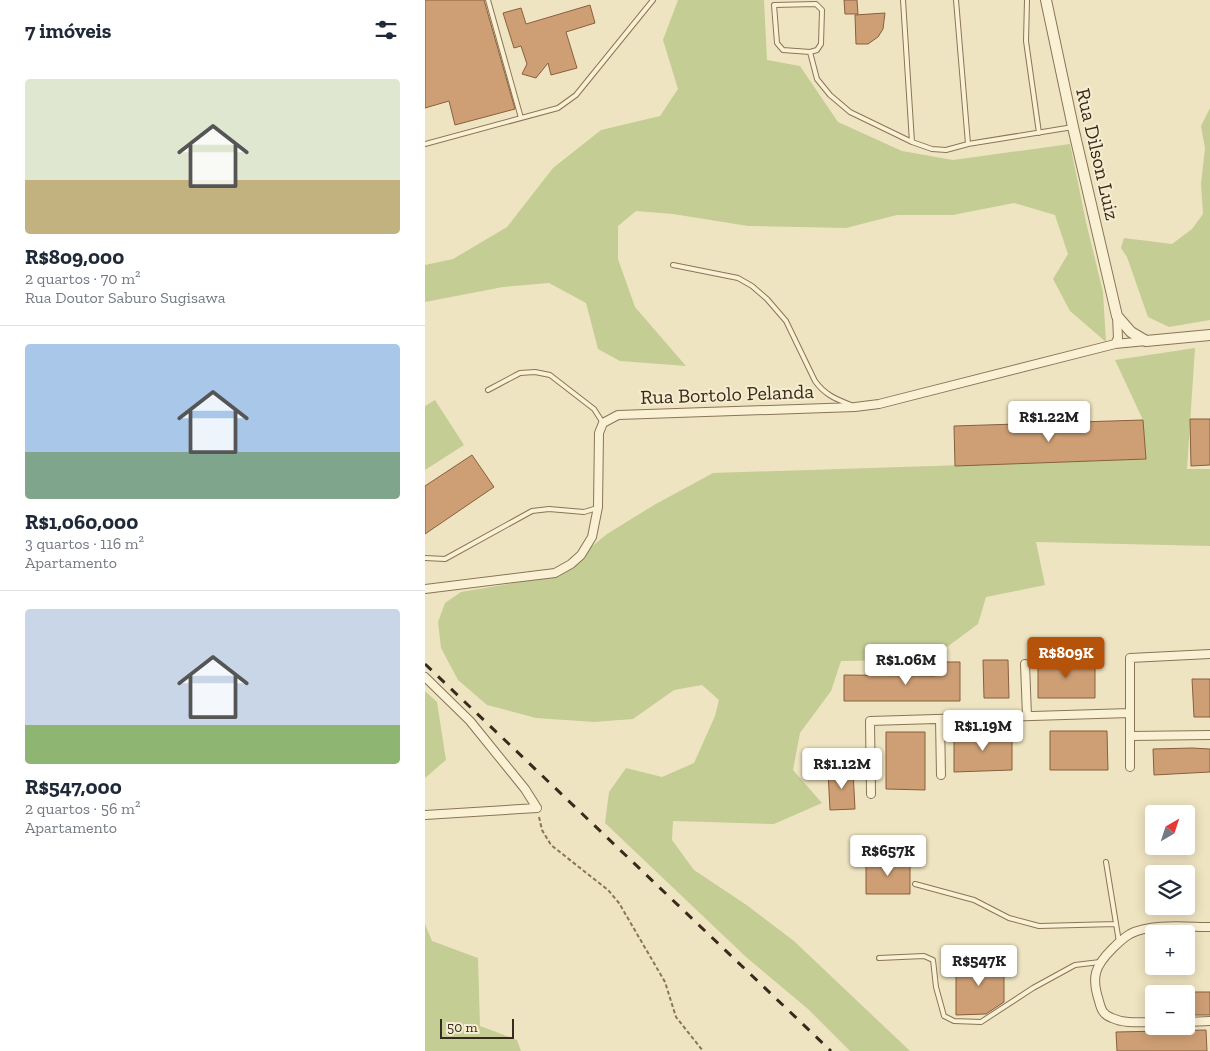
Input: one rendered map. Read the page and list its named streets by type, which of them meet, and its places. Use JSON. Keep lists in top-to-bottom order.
{
  "streets": {
    "street": ["Rua Dilson Luiz", "Rua Bortolo Pelanda"]
  },
  "scale_bar": "50 m",
  "north": "top right",
  "page": {
    "heading": "7 imóveis",
    "list": [
      {
        "name": "R$809,000",
        "note": "2 quartos · 70 m² · Rua Doutor Saburo Sugisawa"
      },
      {
        "name": "R$1,060,000",
        "note": "3 quartos · 116 m² · Apartamento"
      },
      {
        "name": "R$547,000",
        "note": "2 quartos · 56 m² · Apartamento"
      }
    ],
    "price": [
      "R$1.22M",
      "R$809K",
      "R$1.06M",
      "R$1.19M",
      "R$1.12M",
      "R$657K",
      "R$547K"
    ],
    "map_buttons": ["+", "−"],
    "scale": "50 m"
  }
}
